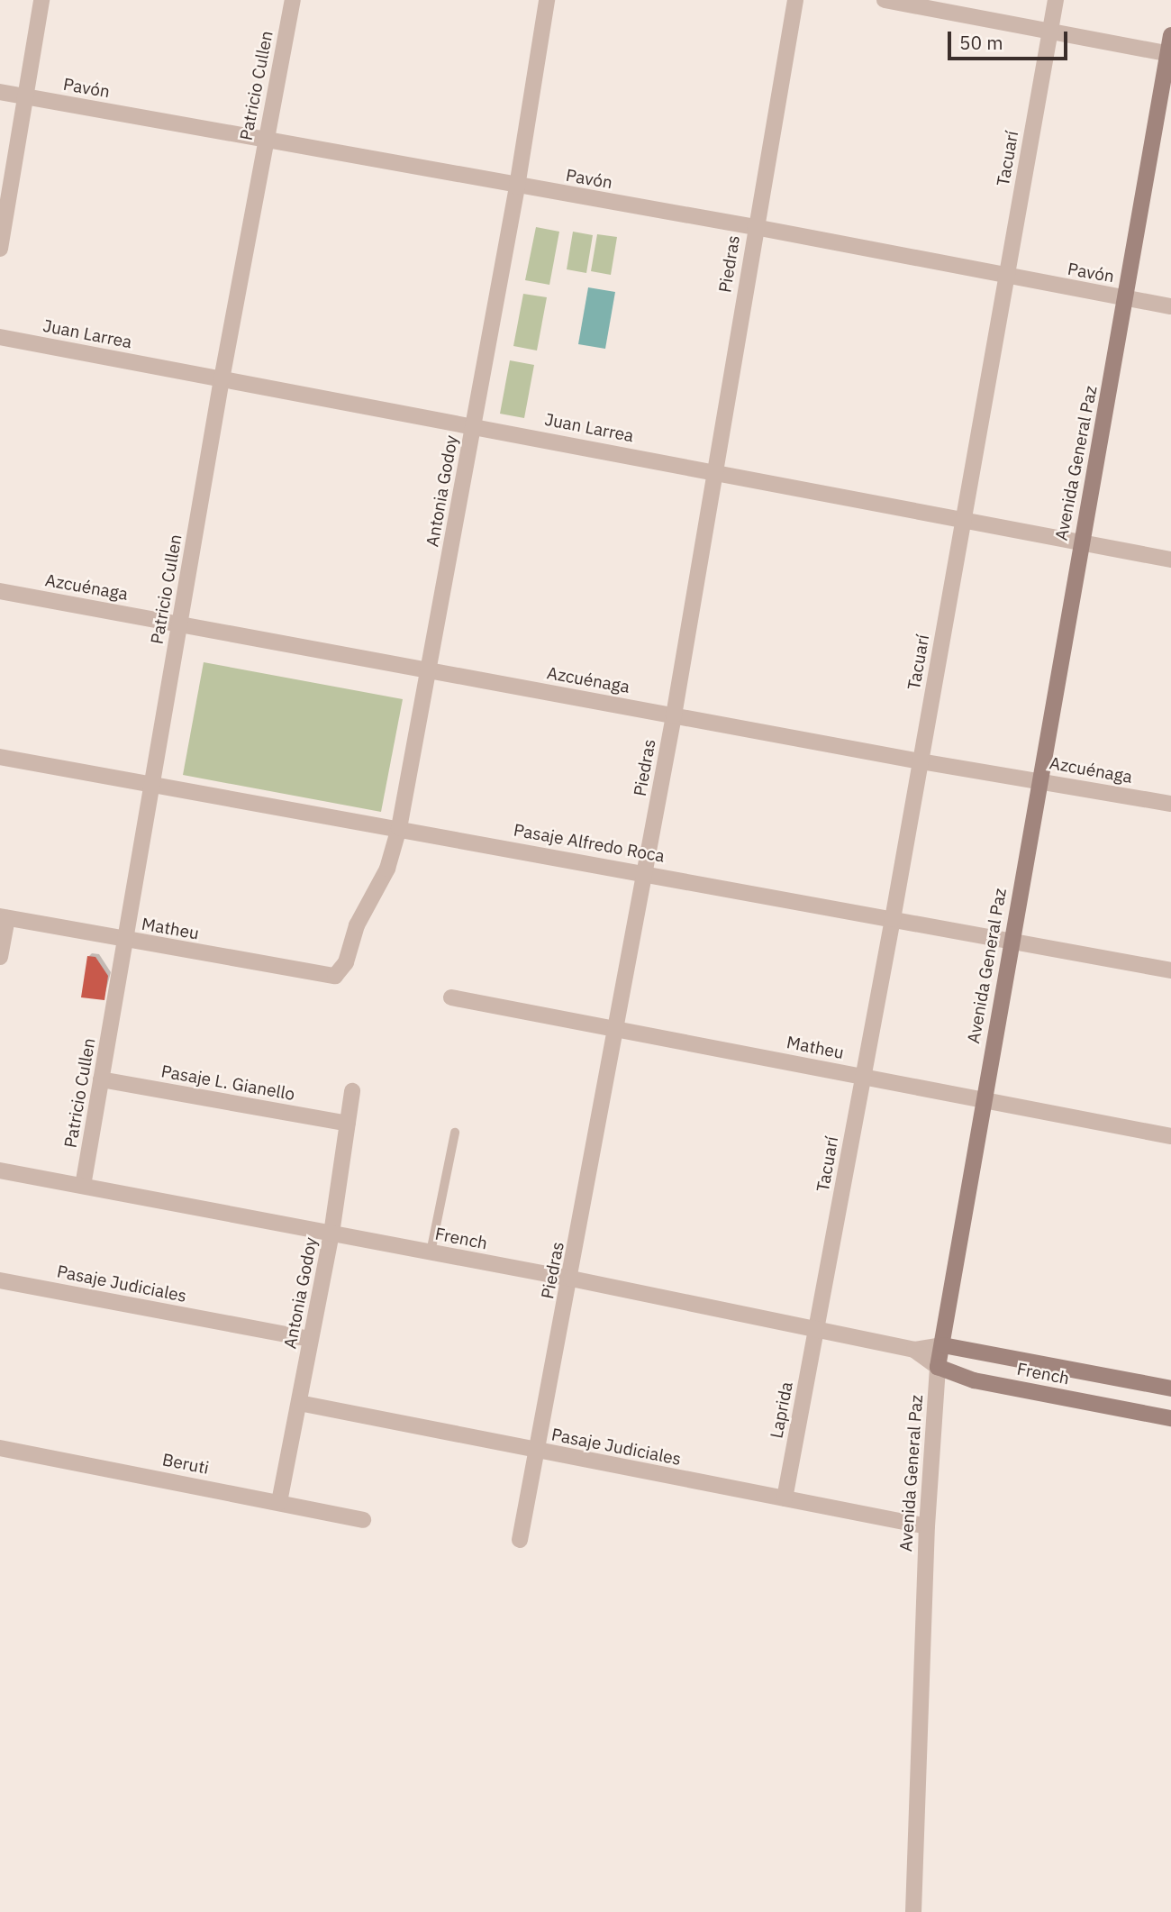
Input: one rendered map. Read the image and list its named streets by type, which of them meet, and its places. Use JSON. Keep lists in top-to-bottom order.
{
  "streets": {
    "main road": ["Avenida General Paz", "French"],
    "street": [
      "Patricio Cullen",
      "Pavón",
      "Tacuarí",
      "Piedras",
      "Juan Larrea",
      "Antonia Godoy",
      "Azcuénaga",
      "Pasaje Alfredo Roca",
      "Matheu",
      "Pasaje L. Gianello",
      "Pasaje Judiciales",
      "Laprida",
      "Beruti"
    ]
  },
  "crossings": [
    ["Patricio Cullen", "Pavón"],
    ["Patricio Cullen", "Juan Larrea"],
    ["Patricio Cullen", "Azcuénaga"],
    ["Patricio Cullen", "Pasaje Alfredo Roca"],
    ["Patricio Cullen", "Matheu"],
    ["Patricio Cullen", "Pasaje L. Gianello"],
    ["Patricio Cullen", "French"],
    ["Pavón", "Tacuarí"],
    ["Pavón", "Piedras"],
    ["Pavón", "Avenida General Paz"],
    ["Pavón", "Antonia Godoy"],
    ["Tacuarí", "Juan Larrea"],
    ["Tacuarí", "Azcuénaga"],
    ["Tacuarí", "Pasaje Alfredo Roca"],
    ["Tacuarí", "Matheu"],
    ["Tacuarí", "French"],
    ["Tacuarí", "Laprida"],
    ["Piedras", "Juan Larrea"],
    ["Piedras", "Azcuénaga"],
    ["Piedras", "Pasaje Alfredo Roca"],
    ["Piedras", "Matheu"],
    ["Piedras", "French"],
    ["Piedras", "Pasaje Judiciales"],
    ["Juan Larrea", "Avenida General Paz"],
    ["Juan Larrea", "Antonia Godoy"],
    ["Avenida General Paz", "Azcuénaga"],
    ["Avenida General Paz", "Pasaje Alfredo Roca"],
    ["Avenida General Paz", "Matheu"],
    ["Avenida General Paz", "French"],
    ["Avenida General Paz", "Pasaje Judiciales"],
    ["Antonia Godoy", "Azcuénaga"],
    ["Antonia Godoy", "Pasaje Alfredo Roca"],
    ["Antonia Godoy", "Matheu"],
    ["Antonia Godoy", "Pasaje L. Gianello"],
    ["Antonia Godoy", "French"],
    ["Antonia Godoy", "Pasaje Judiciales"],
    ["Antonia Godoy", "Beruti"],
    ["French", "Laprida"],
    ["Pasaje Judiciales", "Laprida"]
  ],
  "scale_bar": "50 m"
}
